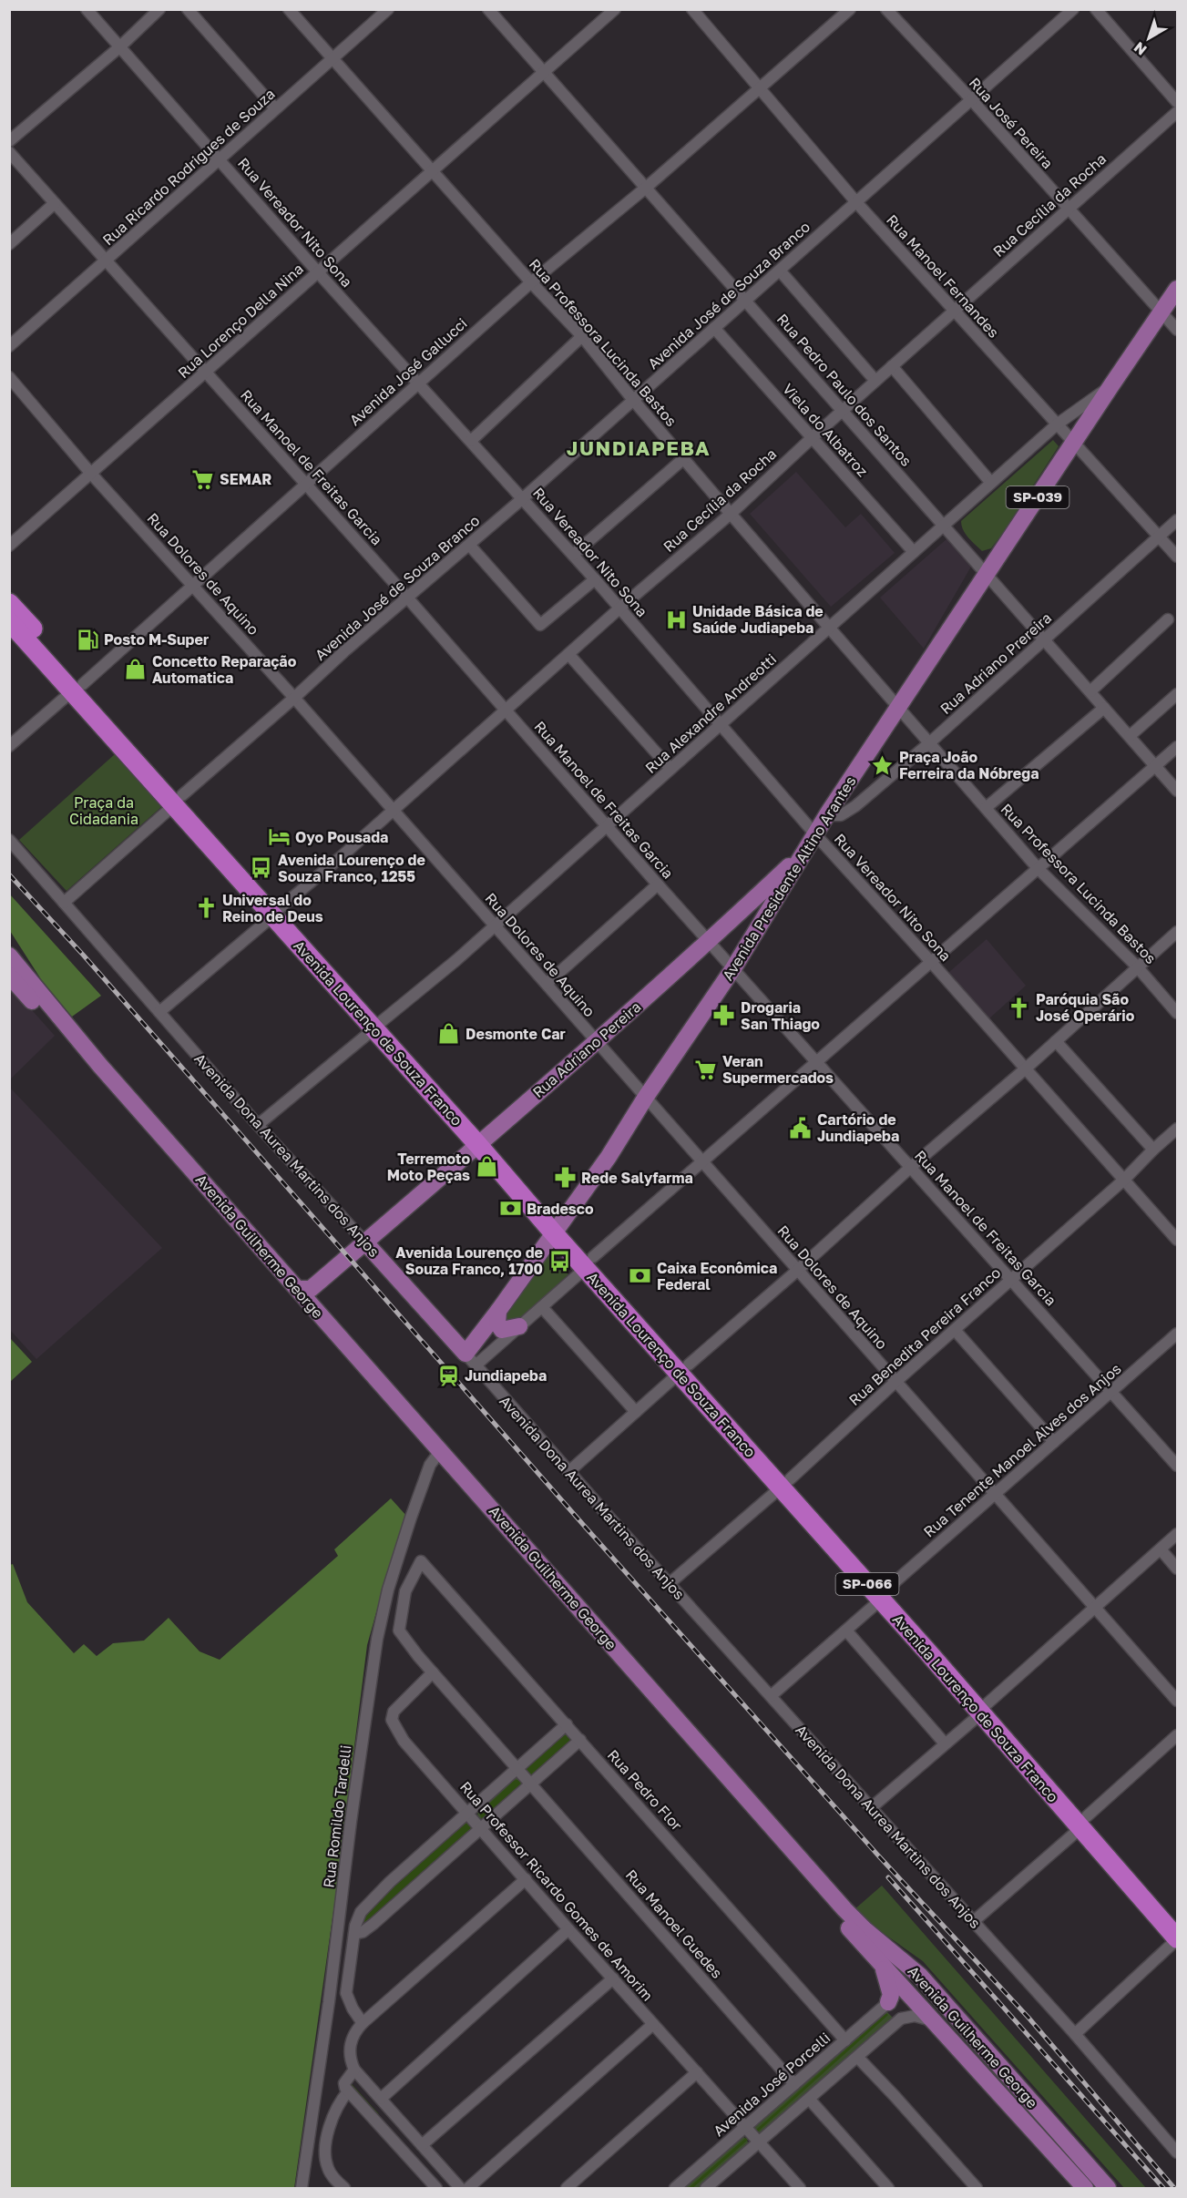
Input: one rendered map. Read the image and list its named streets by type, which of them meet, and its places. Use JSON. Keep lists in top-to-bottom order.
{
  "streets": {
    "highway": ["Avenida Lourenço de Souza Franco", "SP-066"],
    "main road": [
      "SP-039",
      "Avenida Presidente Altino Arantes",
      "Rua Adriano Pereira",
      "Avenida Dona Aurea Martins dos Anjos",
      "Avenida Guilherme George"
    ],
    "street": [
      "Rua José Pereira",
      "Rua Ricardo Rodrigues de Souza",
      "Rua Cecília da Rocha",
      "Rua Vereador Nito Sona",
      "Rua Manoel Fernandes",
      "Avenida José de Souza Branco",
      "Rua Lorenço Della Nina",
      "Rua Professora Lucinda Bastos",
      "Avenida José Gallucci",
      "Rua Pedro Paulo dos Santos",
      "Viela do Albatroz",
      "Rua Manoel de Freitas Garcia",
      "Rua Dolores de Aquino",
      "Rua Adriano Prereira",
      "Rua Alexandre Andreotti",
      "Rua Benedita Pereira Franco",
      "Rua Tenente Manoel Alves dos Anjos",
      "Rua Pedro Flor",
      "Rua Romildo Tardelli",
      "Rua Professor Ricardo Gomes de Amorim",
      "Rua Manoel Guedes",
      "Avenida José Porcelli"
    ]
  },
  "crossings": [
    ["Rua José Pereira", "Rua Cecília da Rocha"],
    ["Rua José Pereira", "Avenida José de Souza Branco"],
    ["Rua José Pereira", "Avenida Presidente Altino Arantes"],
    ["Rua Ricardo Rodrigues de Souza", "Rua Vereador Nito Sona"],
    ["Rua Ricardo Rodrigues de Souza", "Rua Professora Lucinda Bastos"],
    ["Rua Ricardo Rodrigues de Souza", "Rua Manoel de Freitas Garcia"],
    ["Rua Cecília da Rocha", "Rua Vereador Nito Sona"],
    ["Rua Cecília da Rocha", "Rua Manoel Fernandes"],
    ["Rua Cecília da Rocha", "Rua Professora Lucinda Bastos"],
    ["Rua Cecília da Rocha", "Rua Pedro Paulo dos Santos"],
    ["Rua Cecília da Rocha", "Viela do Albatroz"],
    ["Rua Cecília da Rocha", "Rua Manoel de Freitas Garcia"],
    ["Rua Cecília da Rocha", "Rua Dolores de Aquino"],
    ["Rua Cecília da Rocha", "Avenida Lourenço de Souza Franco"],
    ["Rua Cecília da Rocha", "Avenida Dona Aurea Martins dos Anjos"],
    ["Rua Vereador Nito Sona", "Avenida José de Souza Branco"],
    ["Rua Vereador Nito Sona", "Rua Lorenço Della Nina"],
    ["Rua Vereador Nito Sona", "Avenida José Gallucci"],
    ["Rua Vereador Nito Sona", "Rua Alexandre Andreotti"],
    ["Rua Vereador Nito Sona", "Avenida Presidente Altino Arantes"],
    ["Rua Vereador Nito Sona", "Rua Benedita Pereira Franco"],
    ["Rua Manoel Fernandes", "Avenida José de Souza Branco"],
    ["Rua Manoel Fernandes", "Avenida José Gallucci"],
    ["Rua Manoel Fernandes", "Rua Adriano Prereira"],
    ["Rua Manoel Fernandes", "Rua Alexandre Andreotti"],
    ["Rua Manoel Fernandes", "Avenida Presidente Altino Arantes"],
    ["Avenida José de Souza Branco", "Rua Professora Lucinda Bastos"],
    ["Avenida José de Souza Branco", "Rua Pedro Paulo dos Santos"],
    ["Avenida José de Souza Branco", "Viela do Albatroz"],
    ["Avenida José de Souza Branco", "Rua Manoel de Freitas Garcia"],
    ["Avenida José de Souza Branco", "Rua Dolores de Aquino"],
    ["Avenida José de Souza Branco", "Avenida Lourenço de Souza Franco"],
    ["Avenida José de Souza Branco", "Avenida Dona Aurea Martins dos Anjos"],
    ["Rua Lorenço Della Nina", "Rua Professora Lucinda Bastos"],
    ["Rua Lorenço Della Nina", "Rua Pedro Paulo dos Santos"],
    ["Rua Lorenço Della Nina", "Rua Manoel de Freitas Garcia"],
    ["Rua Lorenço Della Nina", "Rua Dolores de Aquino"],
    ["Rua Professora Lucinda Bastos", "Avenida José Gallucci"],
    ["Rua Professora Lucinda Bastos", "Rua Adriano Prereira"],
    ["Rua Professora Lucinda Bastos", "Rua Alexandre Andreotti"],
    ["Rua Professora Lucinda Bastos", "Avenida Presidente Altino Arantes"],
    ["Avenida José Gallucci", "Rua Pedro Paulo dos Santos"],
    ["Avenida José Gallucci", "Rua Manoel de Freitas Garcia"],
    ["Avenida José Gallucci", "Rua Dolores de Aquino"],
    ["Avenida José Gallucci", "Avenida Lourenço de Souza Franco"],
    ["Rua Pedro Paulo dos Santos", "Rua Adriano Prereira"],
    ["Rua Pedro Paulo dos Santos", "Rua Alexandre Andreotti"],
    ["Rua Pedro Paulo dos Santos", "Avenida Presidente Altino Arantes"],
    ["Viela do Albatroz", "Rua Alexandre Andreotti"],
    ["Rua Manoel de Freitas Garcia", "Rua Alexandre Andreotti"],
    ["Rua Manoel de Freitas Garcia", "Avenida Presidente Altino Arantes"],
    ["Rua Manoel de Freitas Garcia", "Rua Adriano Pereira"],
    ["Rua Manoel de Freitas Garcia", "Rua Benedita Pereira Franco"],
    ["Rua Manoel de Freitas Garcia", "Rua Tenente Manoel Alves dos Anjos"],
    ["Rua Dolores de Aquino", "Rua Alexandre Andreotti"],
    ["Rua Dolores de Aquino", "Avenida Presidente Altino Arantes"],
    ["Rua Dolores de Aquino", "Rua Adriano Pereira"],
    ["Rua Dolores de Aquino", "Rua Benedita Pereira Franco"],
    ["Rua Dolores de Aquino", "Rua Tenente Manoel Alves dos Anjos"],
    ["Rua Adriano Prereira", "Avenida Presidente Altino Arantes"],
    ["Rua Alexandre Andreotti", "Avenida Presidente Altino Arantes"],
    ["Rua Alexandre Andreotti", "Avenida Lourenço de Souza Franco"],
    ["Rua Alexandre Andreotti", "Avenida Dona Aurea Martins dos Anjos"],
    ["Avenida Presidente Altino Arantes", "Avenida Lourenço de Souza Franco"],
    ["Avenida Presidente Altino Arantes", "Rua Adriano Pereira"],
    ["Avenida Presidente Altino Arantes", "Avenida Dona Aurea Martins dos Anjos"],
    ["Avenida Lourenço de Souza Franco", "Rua Adriano Pereira"],
    ["Avenida Lourenço de Souza Franco", "Rua Benedita Pereira Franco"],
    ["Avenida Lourenço de Souza Franco", "Rua Tenente Manoel Alves dos Anjos"],
    ["Rua Adriano Pereira", "Avenida Dona Aurea Martins dos Anjos"],
    ["Rua Adriano Pereira", "Avenida Guilherme George"],
    ["Avenida Dona Aurea Martins dos Anjos", "Rua Benedita Pereira Franco"],
    ["Avenida Dona Aurea Martins dos Anjos", "Rua Tenente Manoel Alves dos Anjos"],
    ["Avenida Guilherme George", "Rua Romildo Tardelli"],
    ["Avenida Guilherme George", "Avenida José Porcelli"],
    ["Rua Pedro Flor", "Rua Manoel Guedes"],
    ["Rua Pedro Flor", "Avenida José Porcelli"],
    ["Rua Professor Ricardo Gomes de Amorim", "Rua Manoel Guedes"],
    ["Rua Professor Ricardo Gomes de Amorim", "Avenida José Porcelli"],
    ["Rua Manoel Guedes", "Avenida José Porcelli"]
  ],
  "districts": ["JUNDIAPEBA"],
  "parks": ["Praça da Cidadania"],
  "places": {
    "supermarket": ["SEMAR", "Veran Supermercados"],
    "hospital": ["Unidade Básica de Saúde Judiapeba"],
    "fuel station": ["Posto M-Super"],
    "shop": ["Concetto Reparação Automatica", "Desmonte Car", "Terremoto Moto Peças"],
    "place": ["Praça João Ferreira da Nóbrega"],
    "hotel": ["Oyo Pousada"],
    "bus stop": ["Avenida Lourenço de Souza Franco, 1255", "Avenida Lourenço de Souza Franco, 1700"],
    "church": ["Universal do Reino de Deus", "Paróquia São José Operário"],
    "pharmacy": ["Drogaria San Thiago", "Rede Salyfarma"],
    "public building": ["Cartório de Jundiapeba"],
    "bank": ["Bradesco", "Caixa Econômica Federal"],
    "station": ["Jundiapeba"]
  },
  "north": "bottom left"
}
